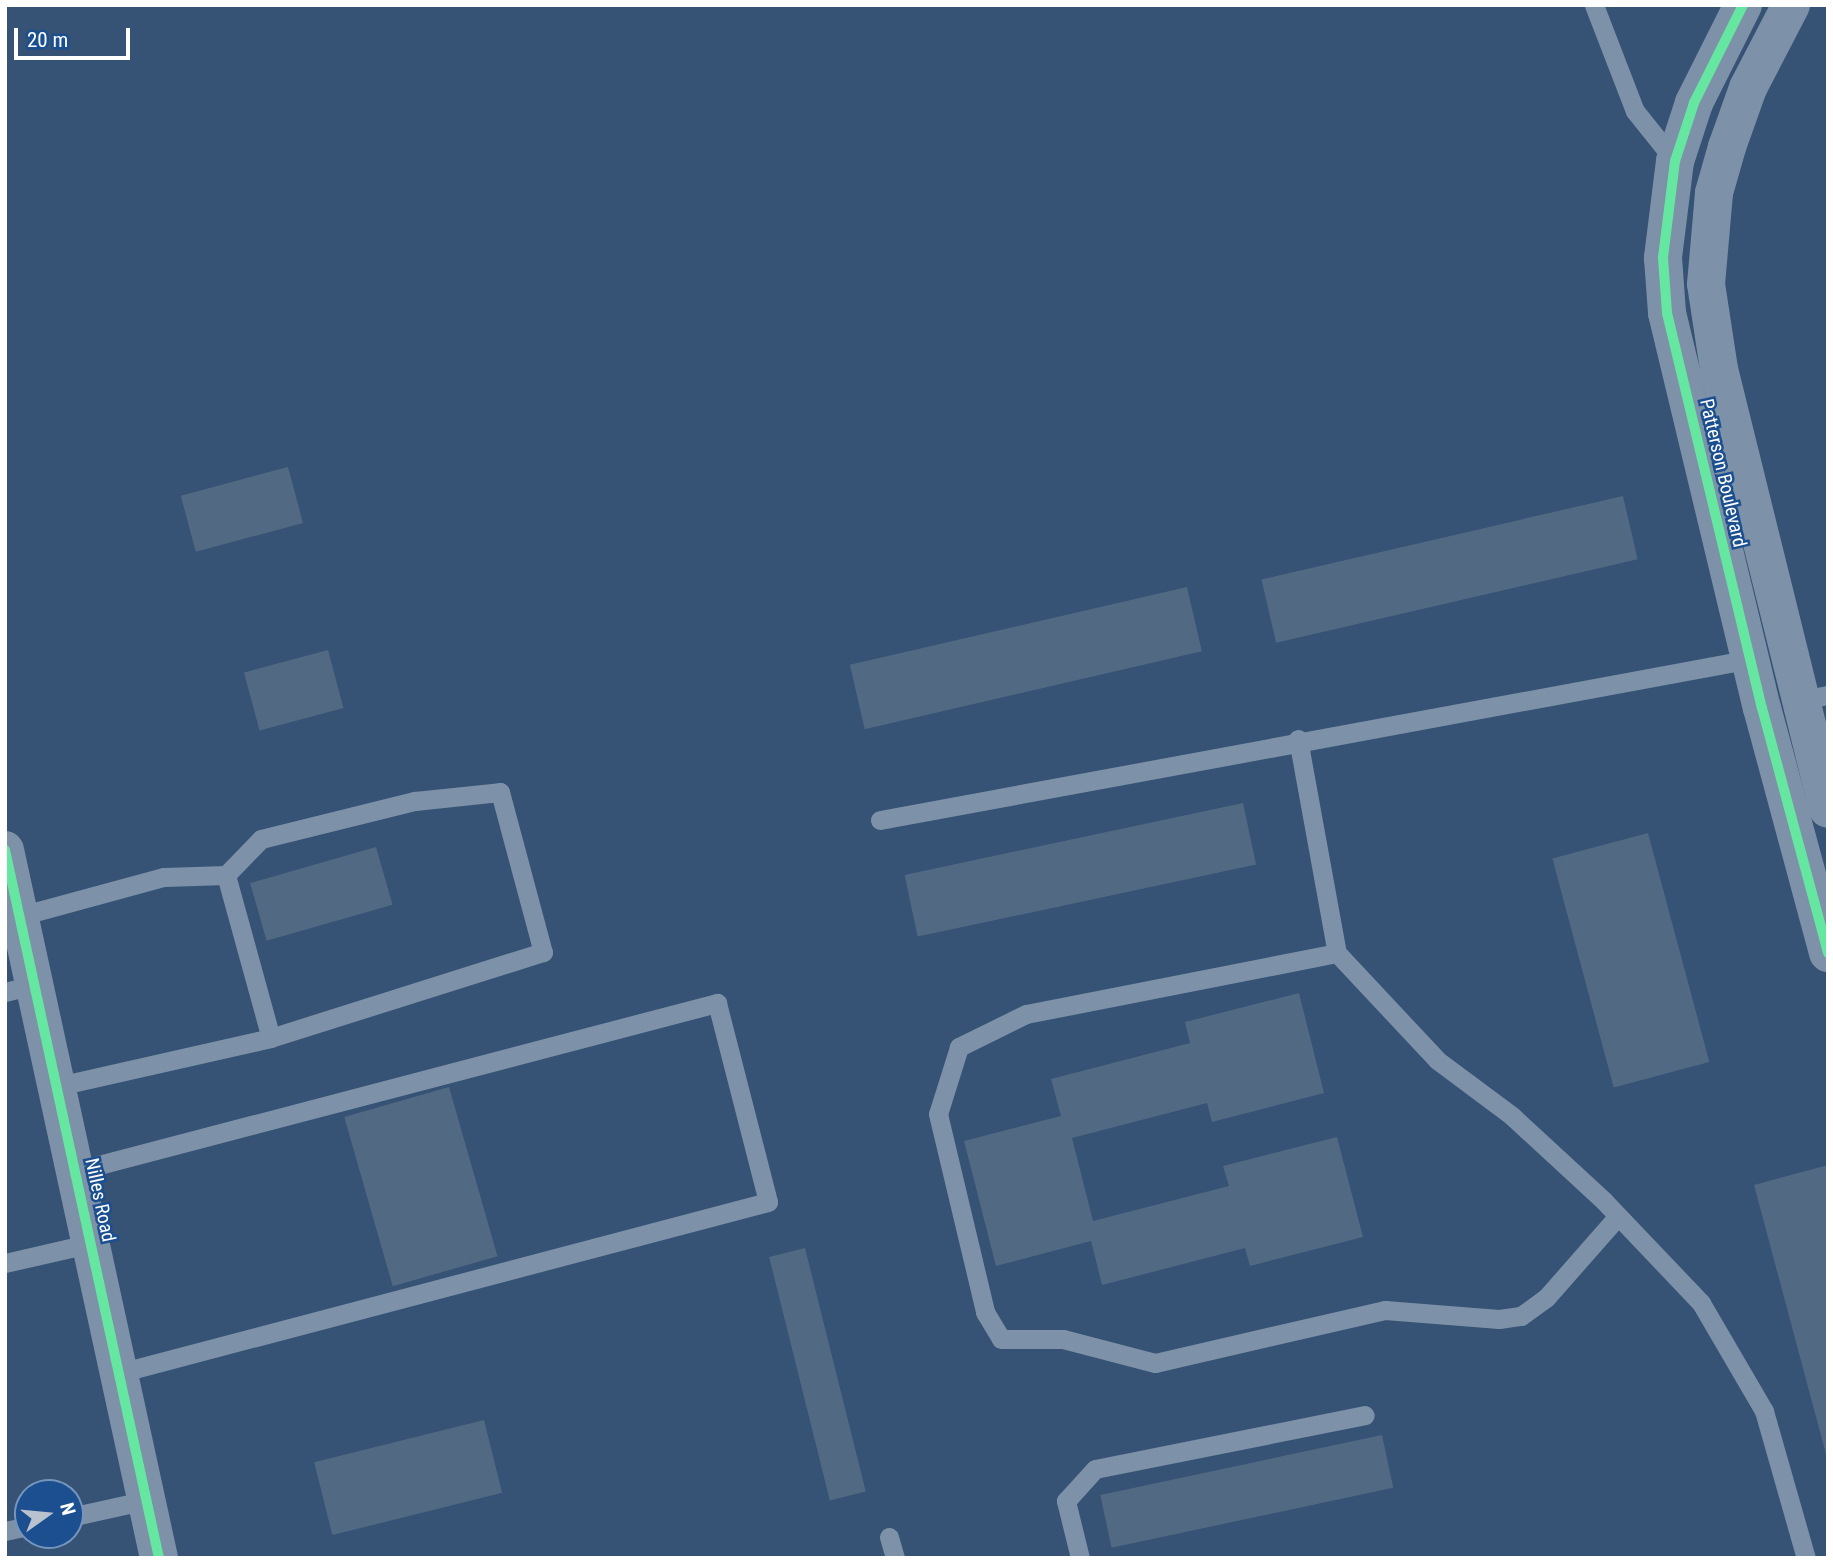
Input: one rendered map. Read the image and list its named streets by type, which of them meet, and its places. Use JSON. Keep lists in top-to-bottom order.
{
  "streets": {
    "street": ["Patterson Boulevard", "Nilles Road"]
  },
  "scale_bar": "20 m",
  "north": "right"
}
